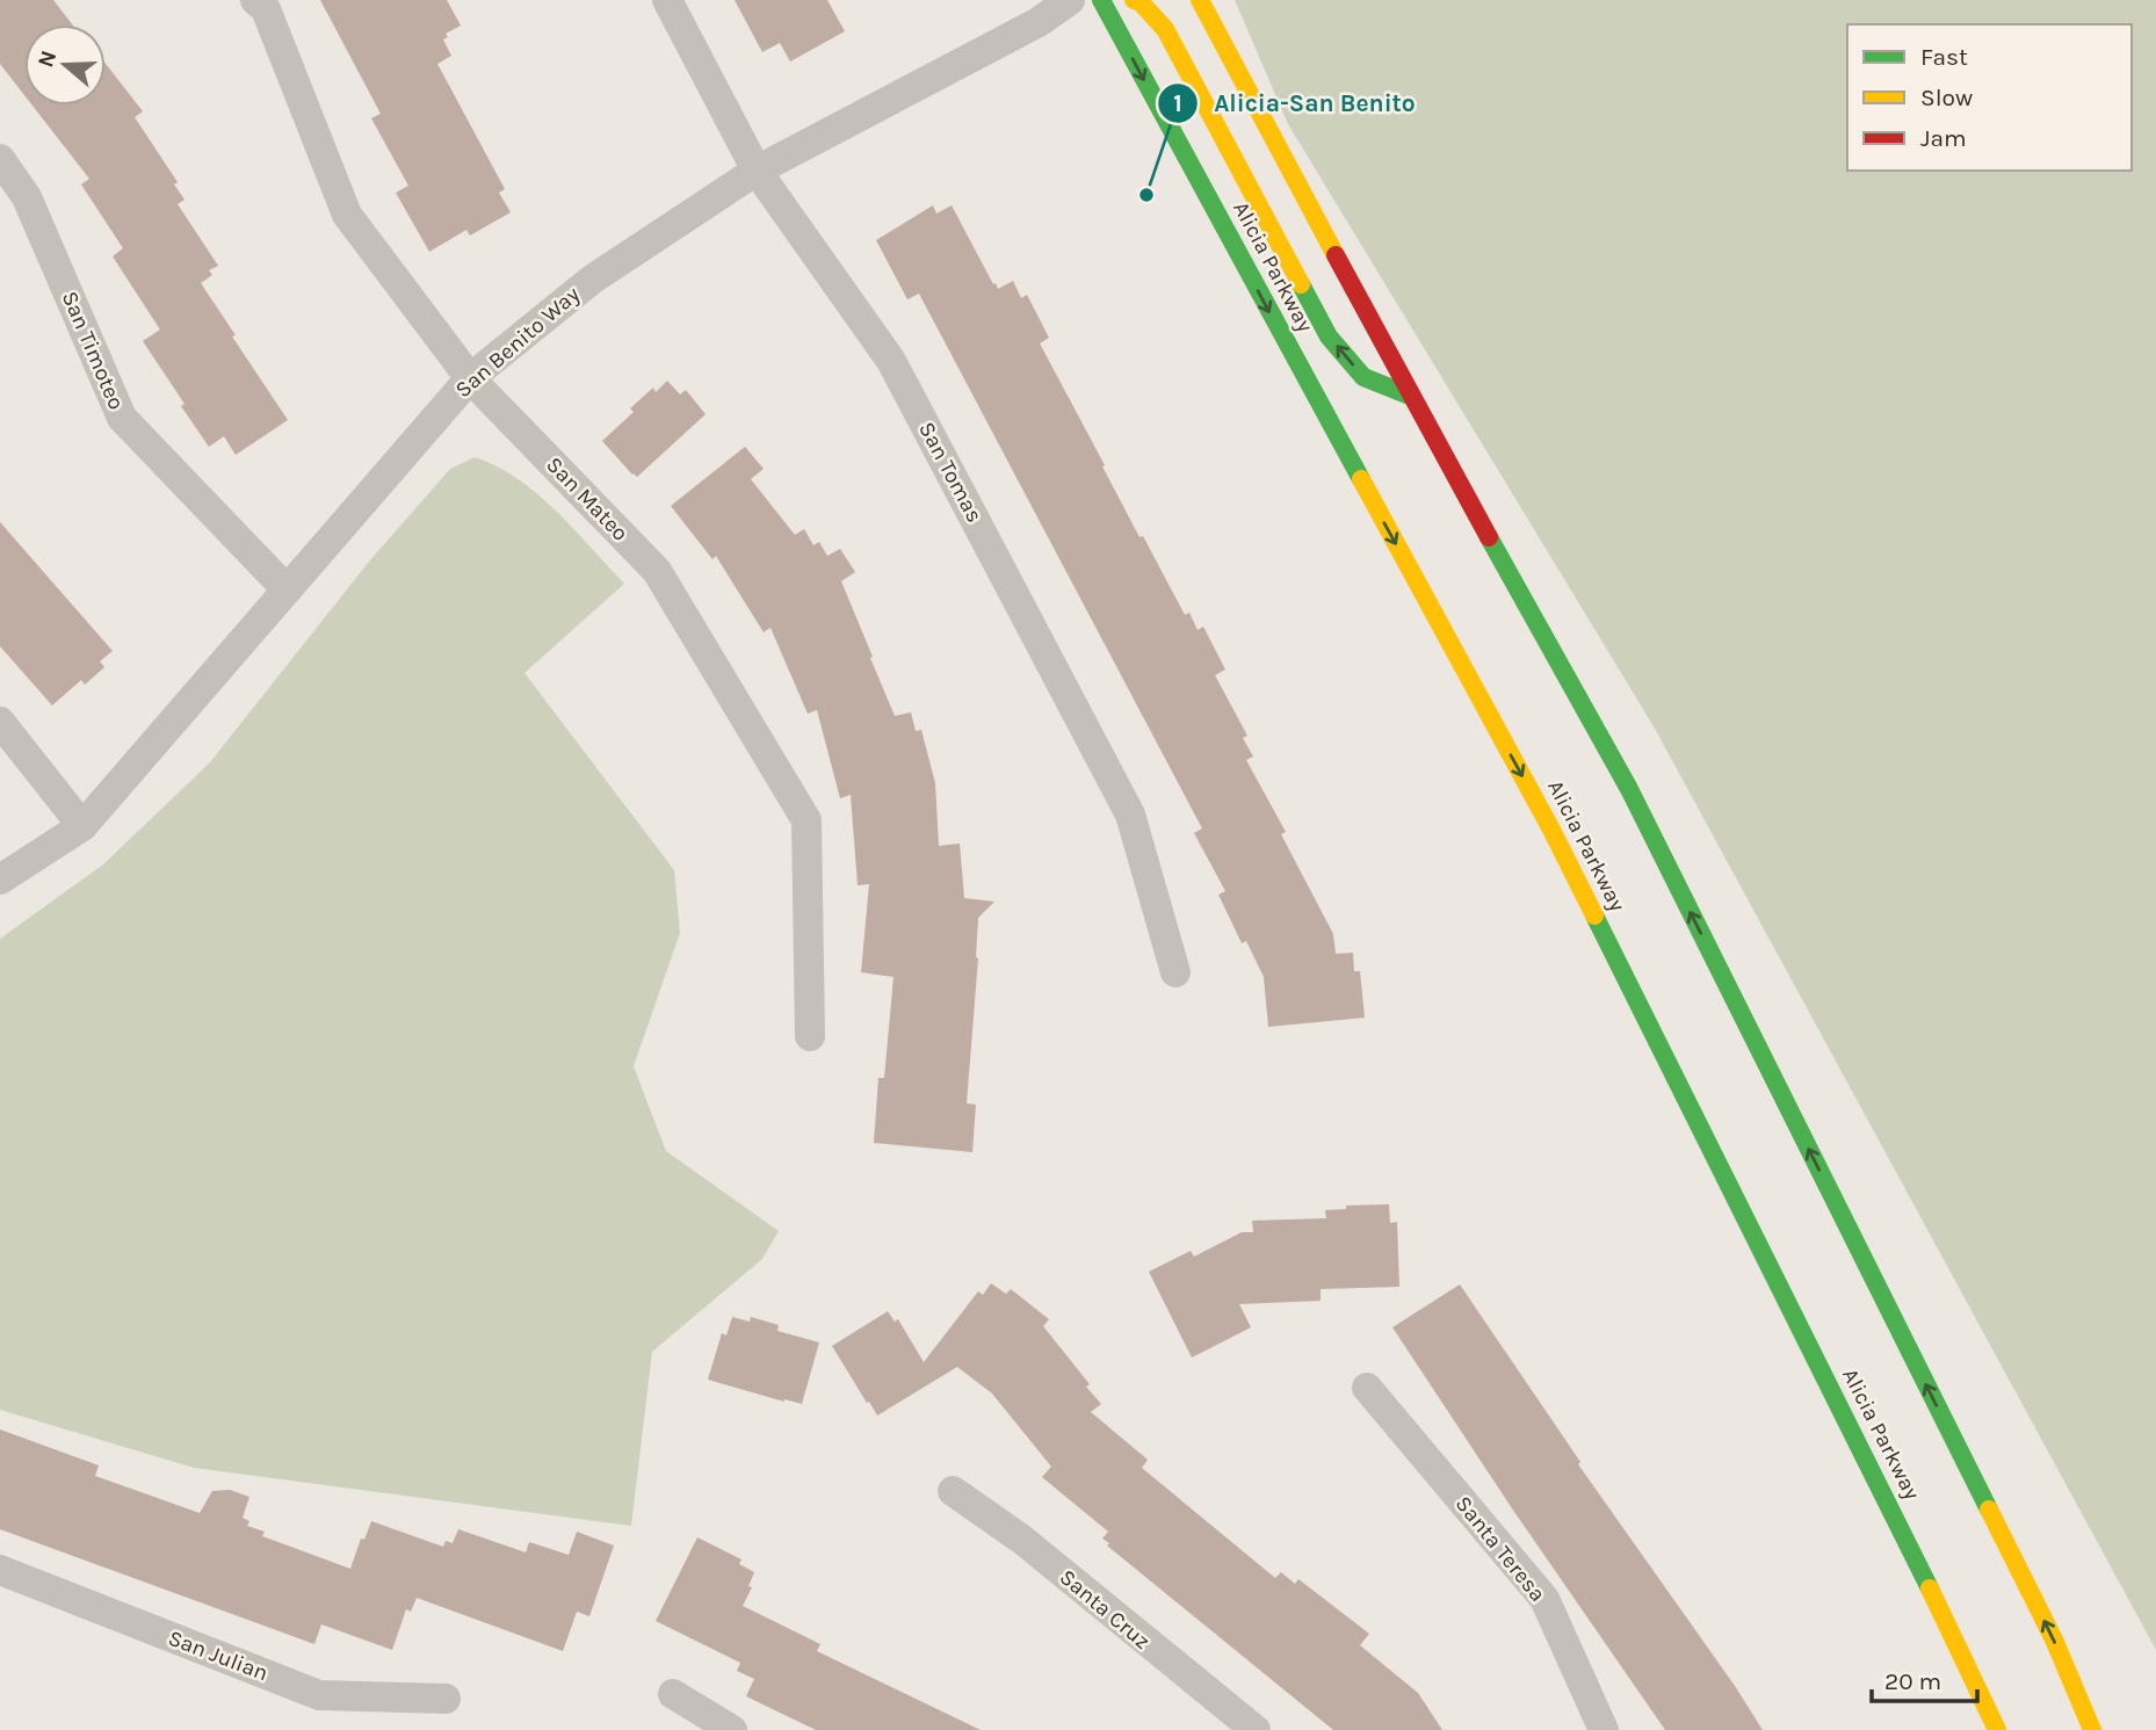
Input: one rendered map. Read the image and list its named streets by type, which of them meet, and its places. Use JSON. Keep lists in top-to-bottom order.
{
  "streets": {
    "main road": ["Alicia Parkway"],
    "street": [
      "San Benito Way",
      "San Timoteo",
      "San Tomas",
      "San Mateo",
      "Santa Teresa",
      "Santa Cruz",
      "San Julian"
    ]
  },
  "crossings": [
    ["San Benito Way", "San Timoteo"],
    ["San Benito Way", "San Tomas"],
    ["San Benito Way", "San Mateo"]
  ],
  "places": ["Alicia-San Benito"],
  "legend": ["Fast", "Slow", "Jam"],
  "scale_bar": "20 m",
  "north": "left"
}
